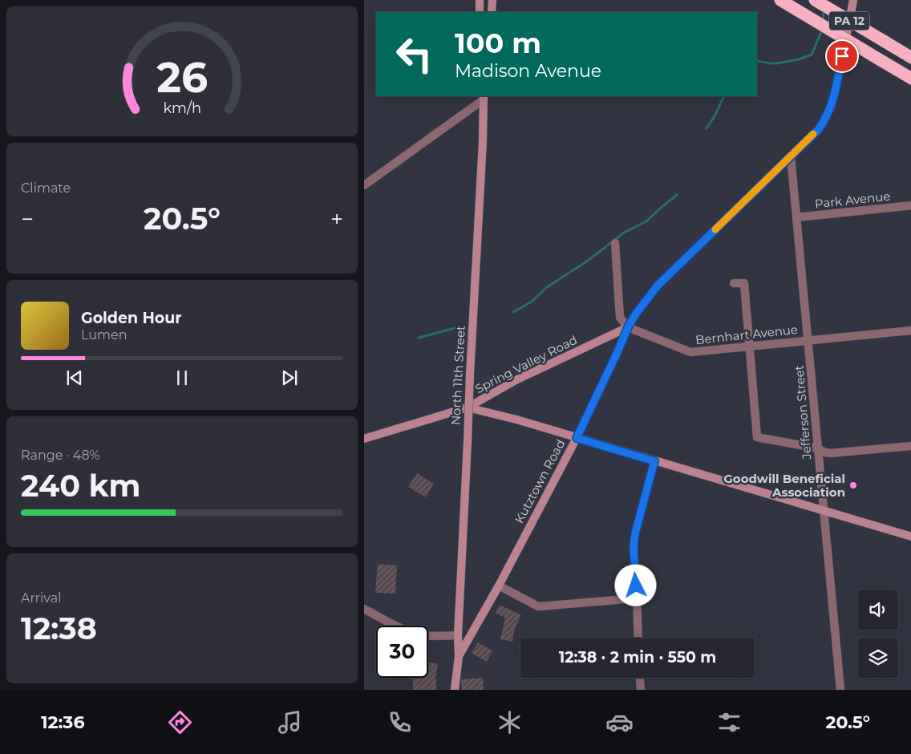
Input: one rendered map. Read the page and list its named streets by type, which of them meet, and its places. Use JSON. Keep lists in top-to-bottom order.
{
  "streets": {
    "highway": ["PA 12"],
    "main road": ["Spring Valley Road", "North 11th Street", "Kutztown Road"],
    "street": ["Park Avenue", "Bernhart Avenue", "Jefferson Street"]
  },
  "crossings": [
    ["Park Avenue", "Jefferson Street"],
    ["Bernhart Avenue", "Spring Valley Road"],
    ["Bernhart Avenue", "Jefferson Street"],
    ["Bernhart Avenue", "Kutztown Road"],
    ["Spring Valley Road", "Kutztown Road"],
    ["North 11th Street", "Kutztown Road"],
    ["Jefferson Street", "Kutztown Road"]
  ],
  "places": ["Goodwill Beneficial Association"],
  "page": {
    "turn": ["100 m", "Madison Avenue"],
    "tile": [
      "Climate",
      ["Range · 48%", "240 km"],
      ["Arrival", "12:38"]
    ],
    "heat": ["−", "20.5°", "+"],
    "song": ["Golden Hour", "Lumen"],
    "limit": "30",
    "trip": "12:38 · 2 min · 550 m",
    "tabs": ["12:36", "20.5°"],
    "gauge": ["26", "km/h"]
  }
}
